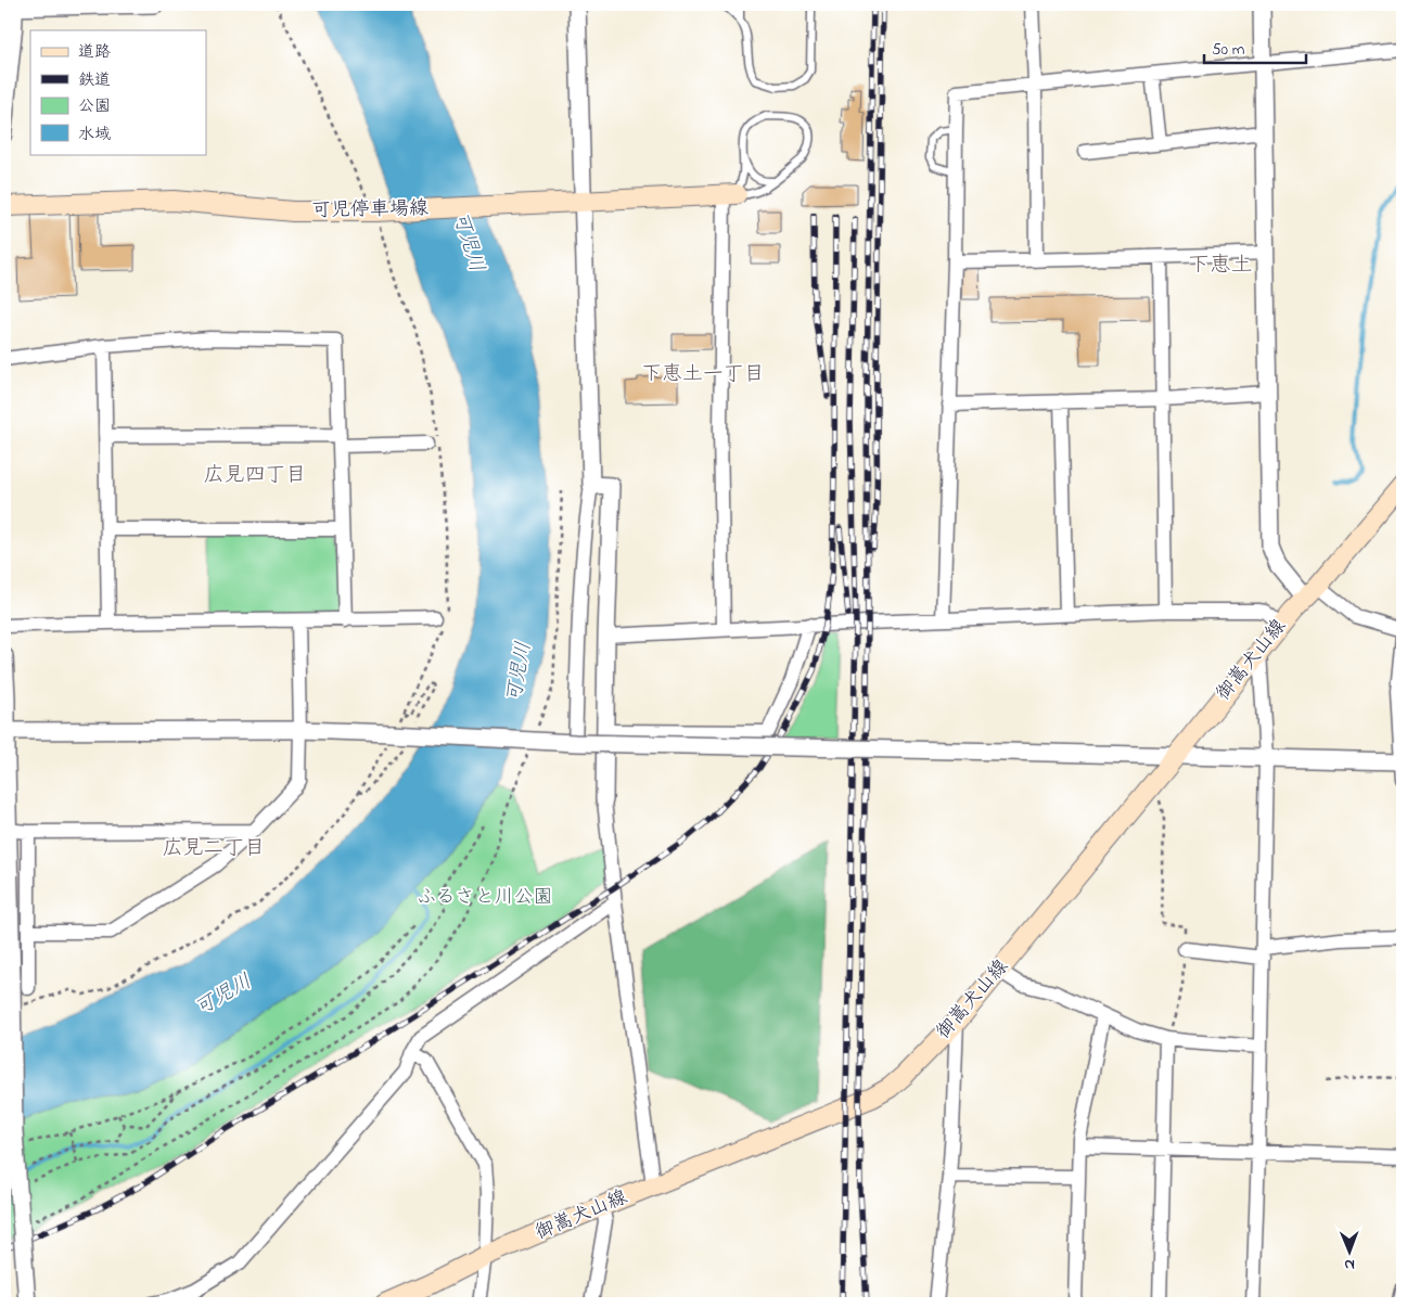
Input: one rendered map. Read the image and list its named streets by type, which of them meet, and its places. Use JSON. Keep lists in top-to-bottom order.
{
  "streets": {
    "main road": ["可児停車場線", "御嵩犬山線"]
  },
  "districts": [
    "下恵土",
    "下恵土一丁目",
    "広見四丁目",
    "広見二丁目"
  ],
  "water": ["可児川"],
  "parks": ["ふるさと川公園"],
  "legend": [
    "道路",
    "鉄道",
    "公園",
    "水域"
  ],
  "scale_bar": "50 m",
  "north": "bottom"
}
